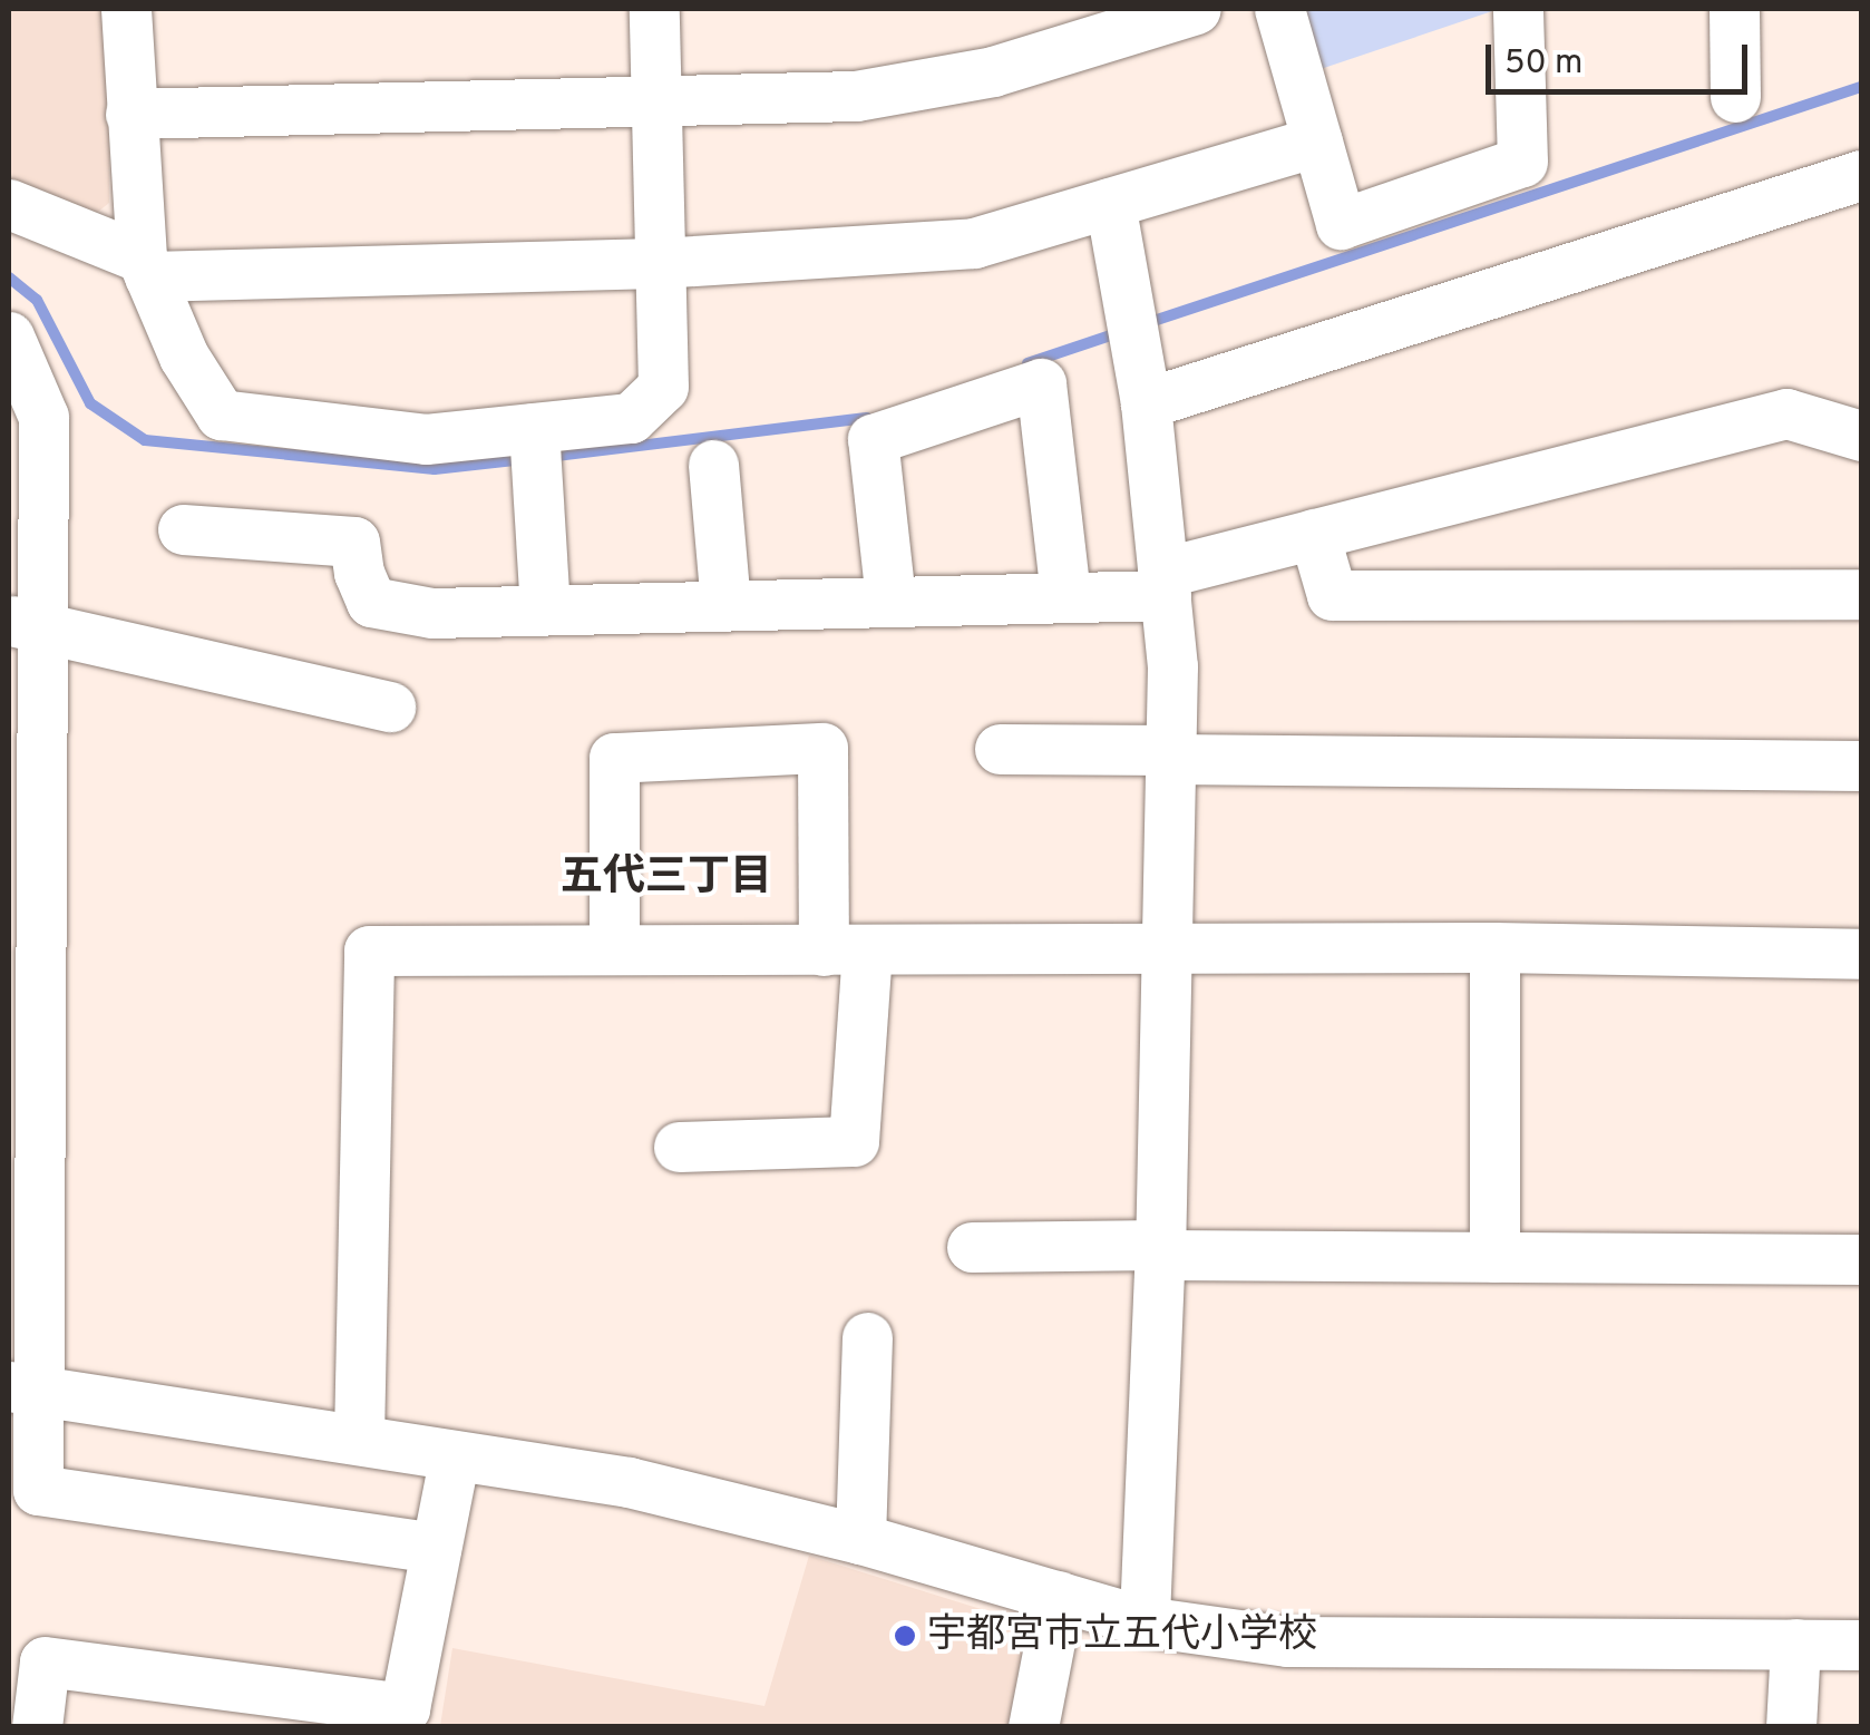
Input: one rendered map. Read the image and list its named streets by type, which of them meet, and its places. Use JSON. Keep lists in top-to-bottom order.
{
  "districts": ["五代三丁目"],
  "places": ["宇都宮市立五代小学校"],
  "scale_bar": "50 m"
}
